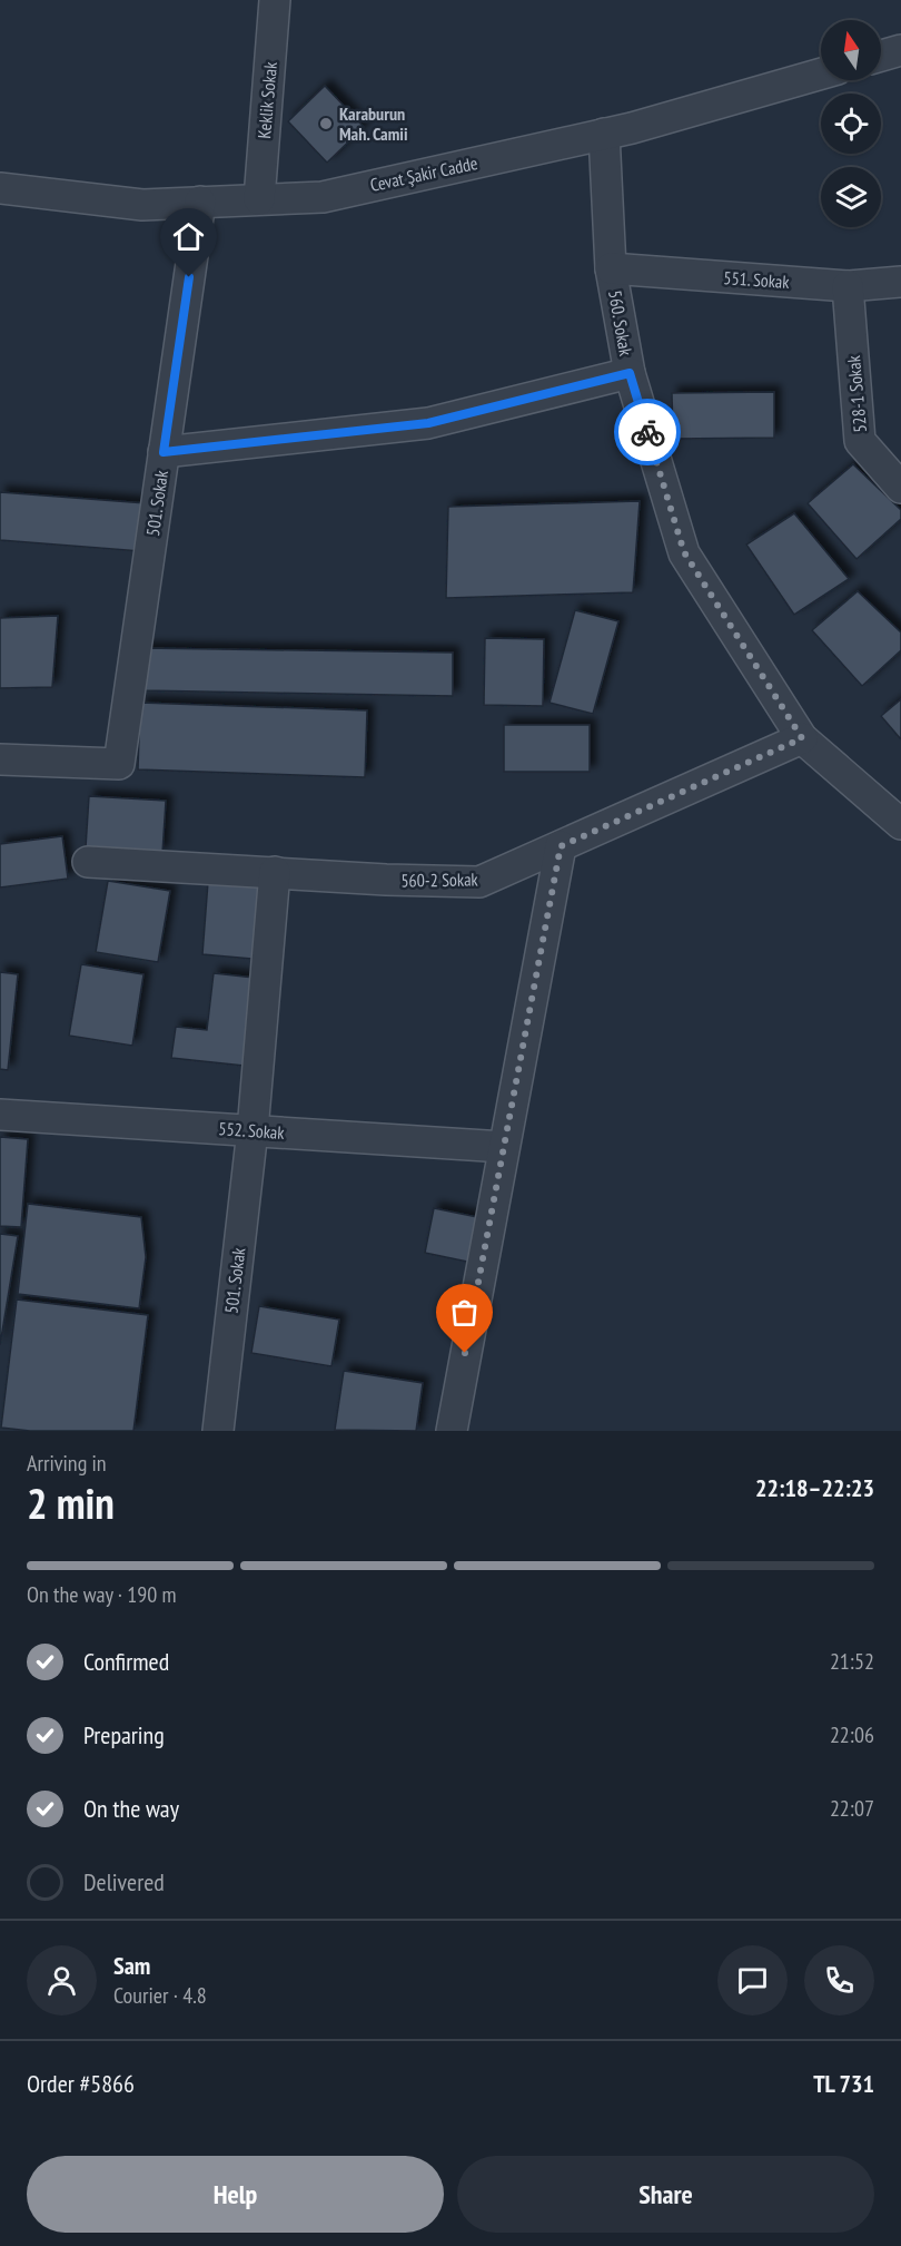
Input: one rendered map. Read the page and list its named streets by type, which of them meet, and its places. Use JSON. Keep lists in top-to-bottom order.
{
  "streets": {
    "street": [
      "Keklik Sokak",
      "Cevat Şakir Cadde",
      "551. Sokak",
      "560. Sokak",
      "528-1 Sokak",
      "501. Sokak",
      "560-2 Sokak",
      "552. Sokak"
    ]
  },
  "crossings": [
    ["Keklik Sokak", "Cevat Şakir Cadde"],
    ["Cevat Şakir Cadde", "560. Sokak"],
    ["Cevat Şakir Cadde", "501. Sokak"],
    ["551. Sokak", "560. Sokak"],
    ["551. Sokak", "528-1 Sokak"],
    ["560. Sokak", "560-2 Sokak"],
    ["501. Sokak", "560-2 Sokak"],
    ["501. Sokak", "552. Sokak"]
  ],
  "places": ["Karaburun Mah. Camii"],
  "north": "top",
  "page": {
    "heading": ["2 min", "Arriving in", "22:18–22:23"],
    "panel": [
      "Sam",
      "Courier · 4.8",
      "Order #5866",
      "TL 731"
    ],
    "bar": "On the way · 190 m",
    "list": [
      ["Confirmed", "21:52"],
      ["Preparing", "22:06"],
      ["On the way", "22:07"],
      "Delivered"
    ],
    "buttons": ["Help", "Share"]
  }
}
